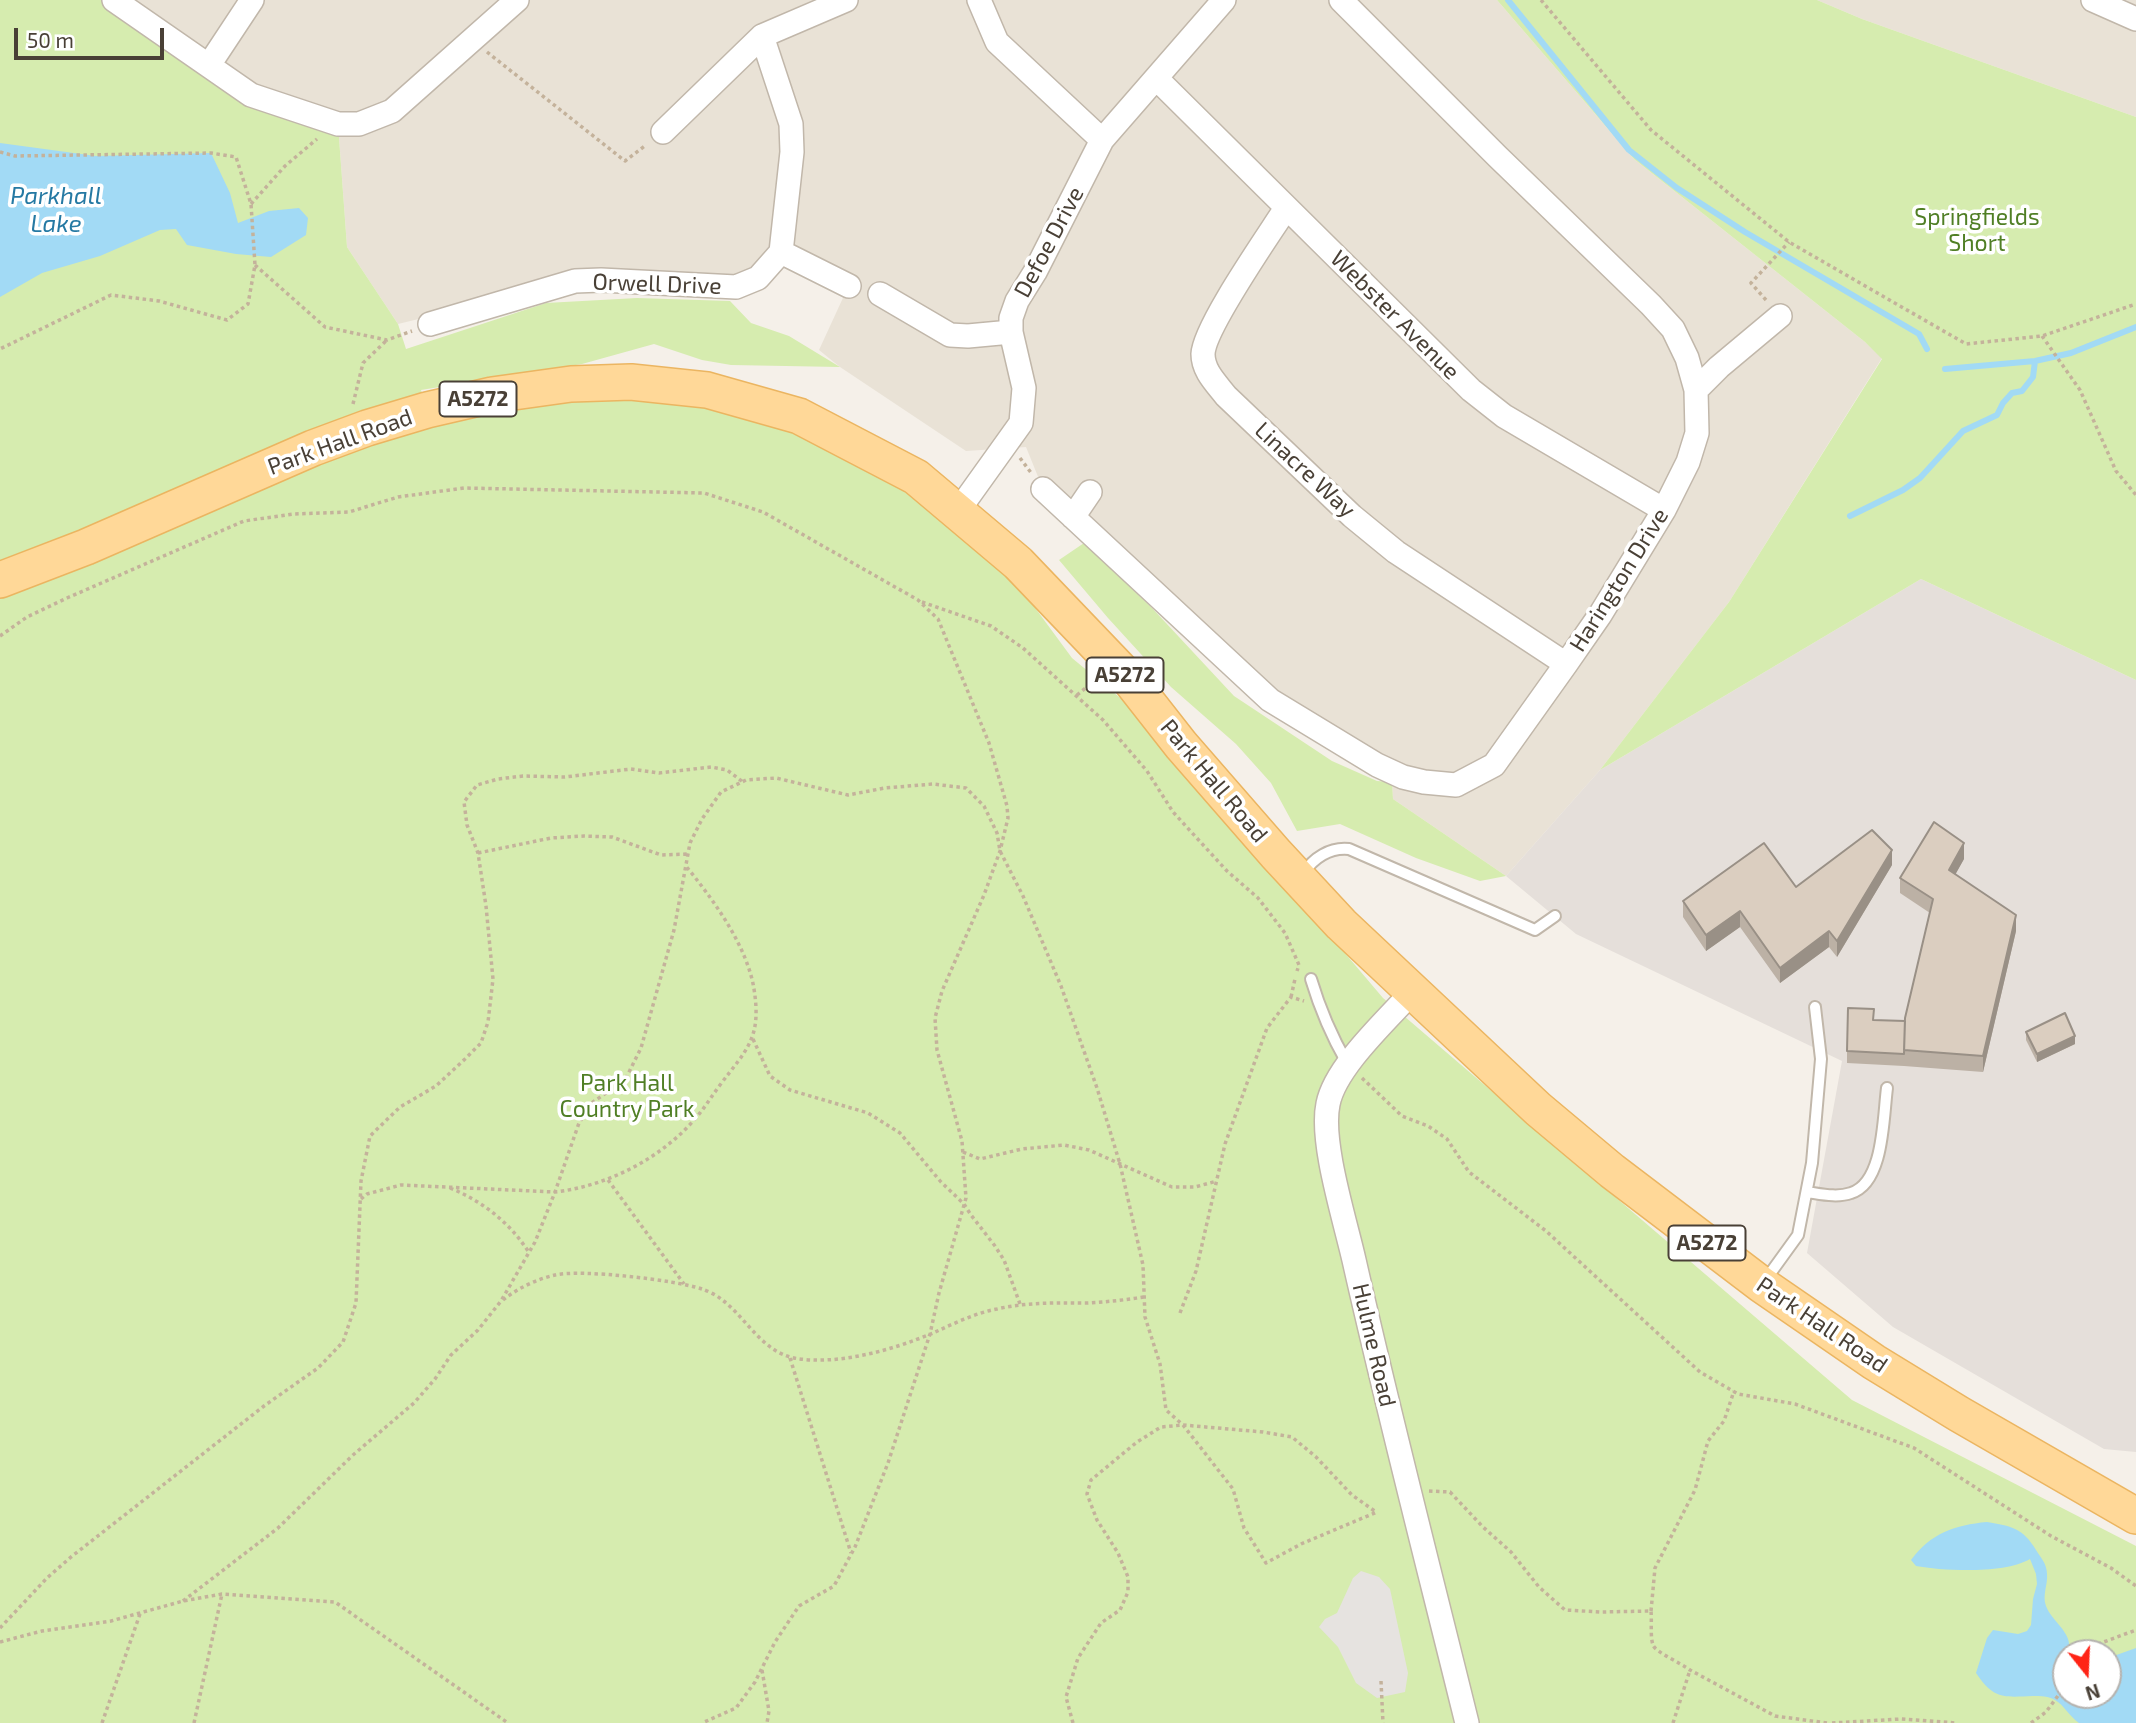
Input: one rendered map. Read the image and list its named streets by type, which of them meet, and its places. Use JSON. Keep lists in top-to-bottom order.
{
  "streets": {
    "main road": ["A5272", "Park Hall Road"],
    "street": [
      "Defoe Drive",
      "Orwell Drive",
      "Webster Avenue",
      "Linacre Way",
      "Harington Drive",
      "Hulme Road"
    ]
  },
  "crossings": [
    ["Defoe Drive", "Webster Avenue"],
    ["Defoe Drive", "Park Hall Road"],
    ["Webster Avenue", "Linacre Way"],
    ["Webster Avenue", "Harington Drive"],
    ["Park Hall Road", "Hulme Road"],
    ["Linacre Way", "Harington Drive"]
  ],
  "water": ["Parkhall Lake"],
  "parks": ["Springfields Short", "Park Hall Country Park"],
  "scale_bar": "50 m",
  "north": "bottom"
}
